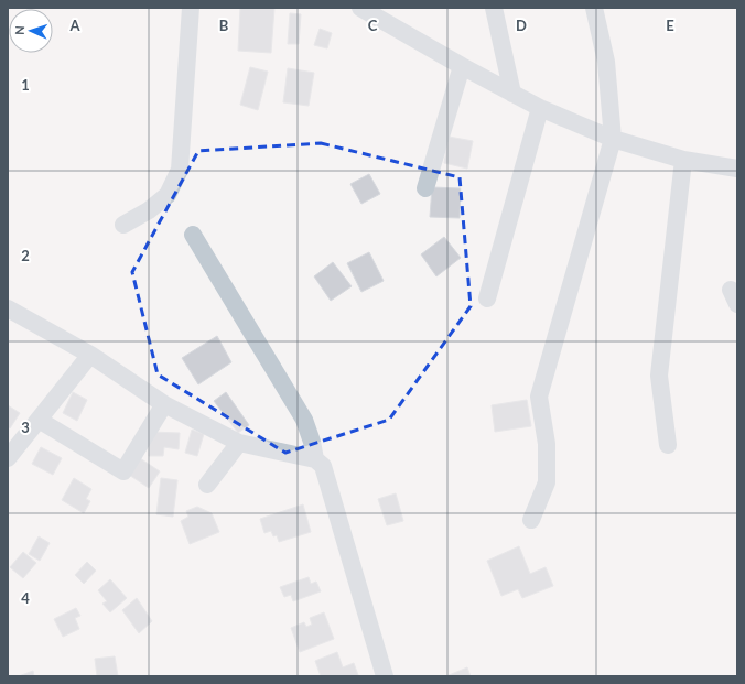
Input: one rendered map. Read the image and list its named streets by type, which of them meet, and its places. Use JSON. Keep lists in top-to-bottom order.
{
  "north": "left",
  "grid": {
    "columns": [
      "A",
      "B",
      "C",
      "D",
      "E"
    ],
    "rows": [
      "1",
      "2",
      "3",
      "4"
    ]
  }
}
